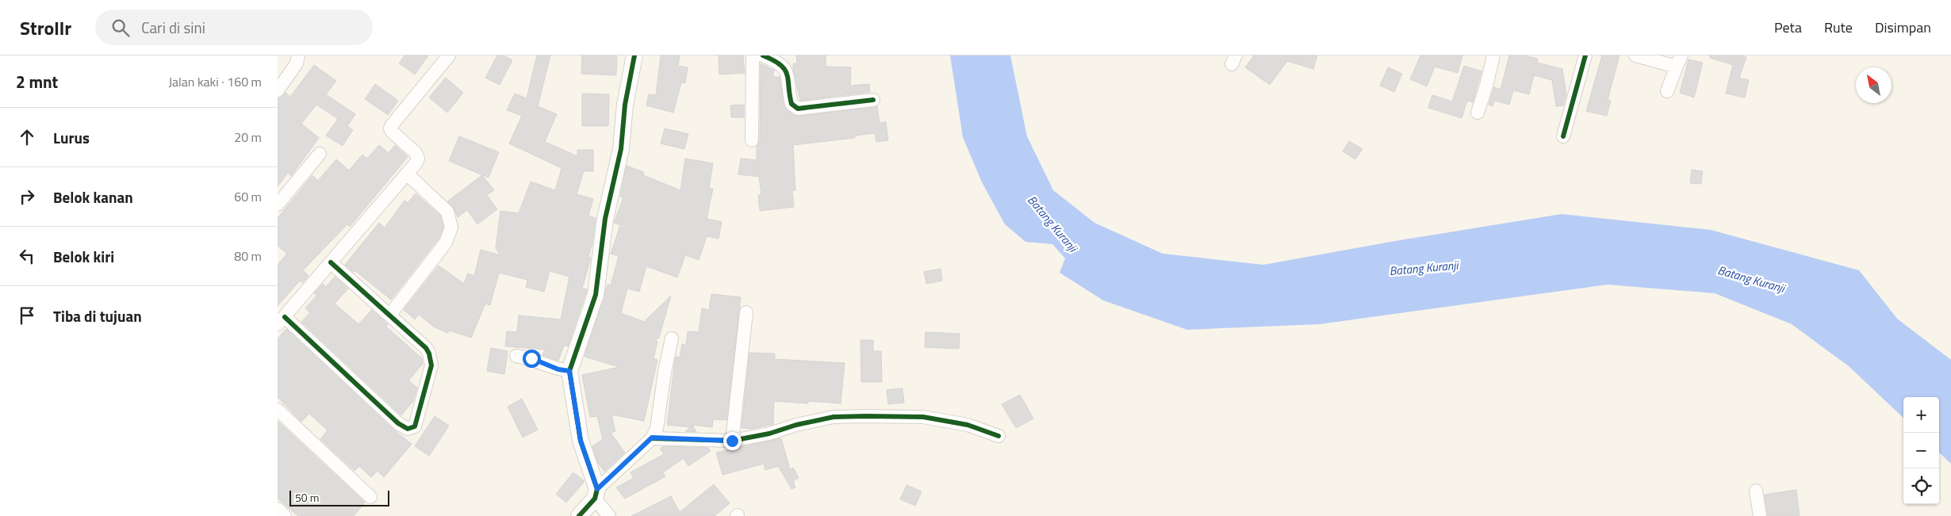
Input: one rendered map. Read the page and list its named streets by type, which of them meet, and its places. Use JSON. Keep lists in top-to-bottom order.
{
  "water": ["Batang Kuranji"],
  "scale_bar": "50 m",
  "north": "top left",
  "page": {
    "header": "Strollr",
    "search": "Cari di sini",
    "nav": ["Peta", "Rute", "Disimpan"],
    "heading": ["2 mnt", "Jalan kaki · 160 m"],
    "list": [
      ["Lurus", "20 m"],
      ["Belok kanan", "60 m"],
      ["Belok kiri", "80 m"],
      "Tiba di tujuan"
    ],
    "map_buttons": ["+", "−"],
    "scale": "50 m"
  }
}
